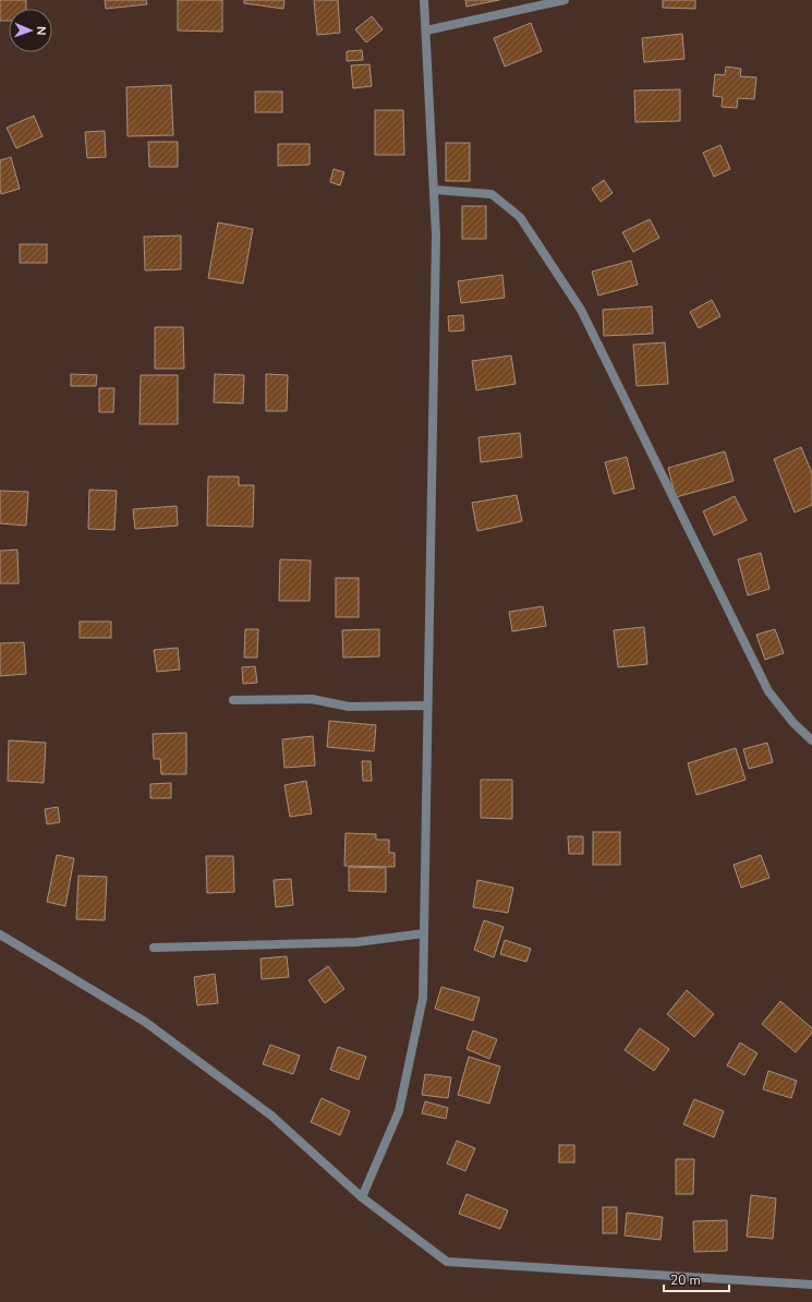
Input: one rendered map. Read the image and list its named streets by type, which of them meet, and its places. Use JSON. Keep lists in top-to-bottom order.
{
  "scale_bar": "20 m",
  "north": "right"
}
